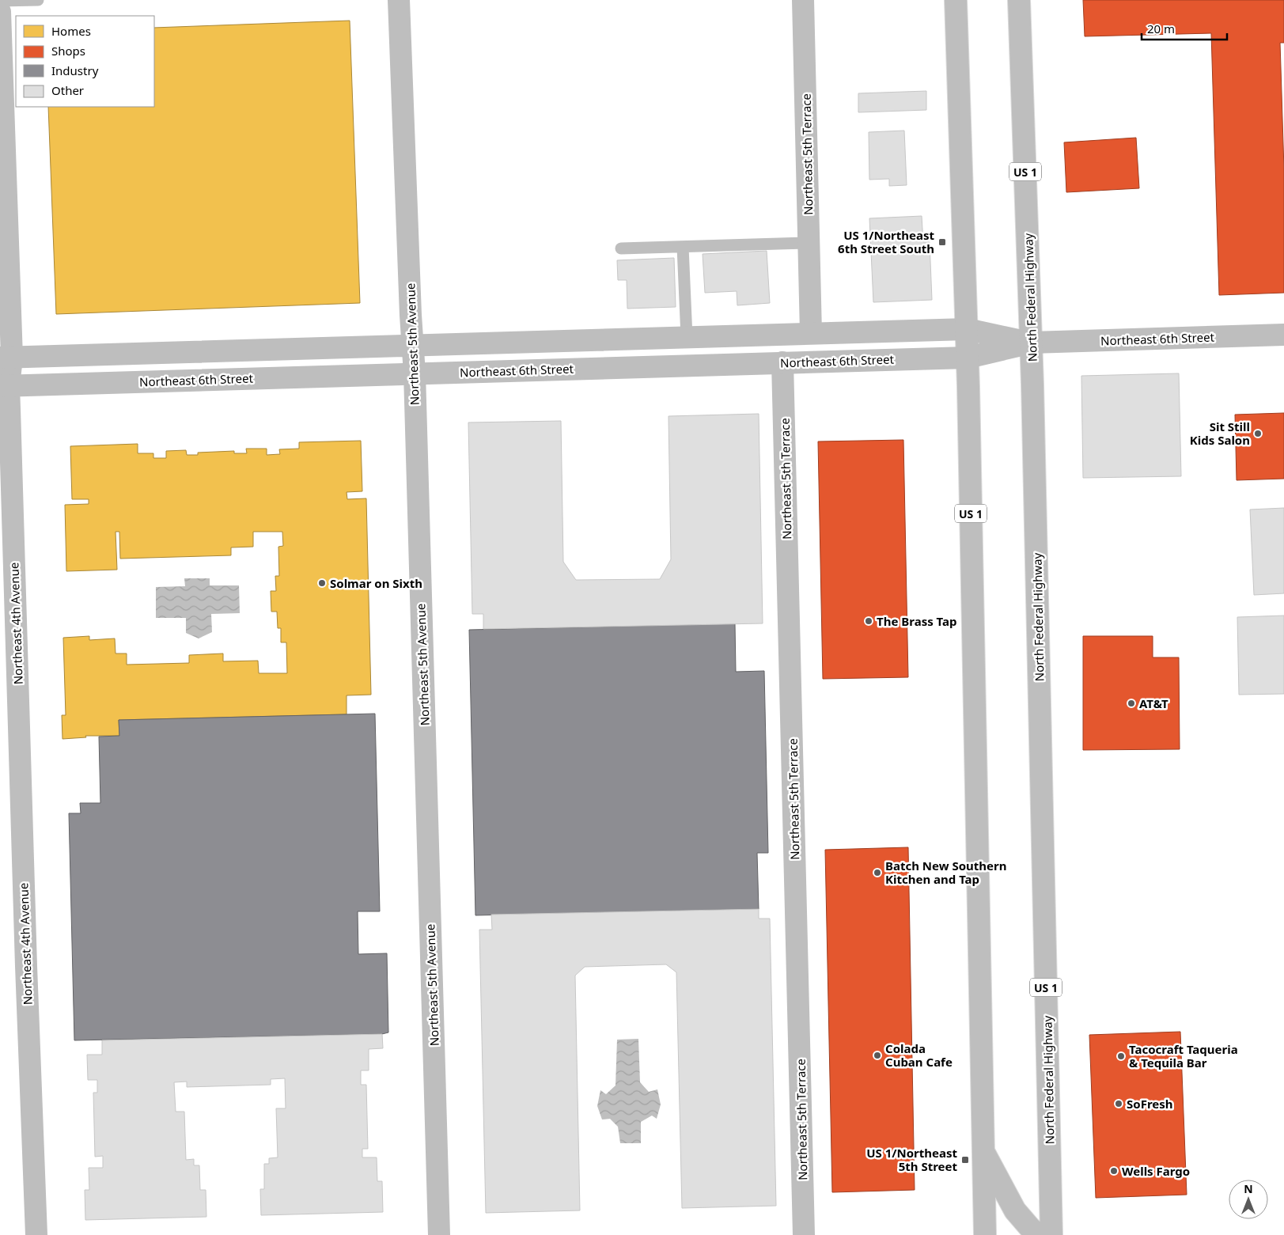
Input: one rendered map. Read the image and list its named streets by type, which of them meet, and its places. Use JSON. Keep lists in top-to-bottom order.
{
  "streets": {
    "street": [
      "Northeast 5th Terrace",
      "US 1",
      "North Federal Highway",
      "Northeast 6th Street",
      "Northeast 5th Avenue",
      "Northeast 4th Avenue"
    ]
  },
  "crossings": [
    ["Northeast 5th Terrace", "Northeast 6th Street"],
    ["US 1", "Northeast 6th Street"],
    ["North Federal Highway", "Northeast 6th Street"],
    ["Northeast 6th Street", "Northeast 5th Avenue"],
    ["Northeast 6th Street", "Northeast 4th Avenue"]
  ],
  "places": {
    "transit": ["US 1/Northeast 6th Street South", "US 1/Northeast 5th Street"],
    "other": [
      "Sit Still Kids Salon",
      "Solmar on Sixth",
      "The Brass Tap",
      "AT&T",
      "Batch New Southern Kitchen and Tap",
      "Colada Cuban Cafe",
      "Tacocraft Taqueria & Tequila Bar",
      "SoFresh",
      "Wells Fargo"
    ]
  },
  "legend": [
    "Homes",
    "Shops",
    "Industry",
    "Other"
  ],
  "scale_bar": "20 m",
  "north": "top"
}
